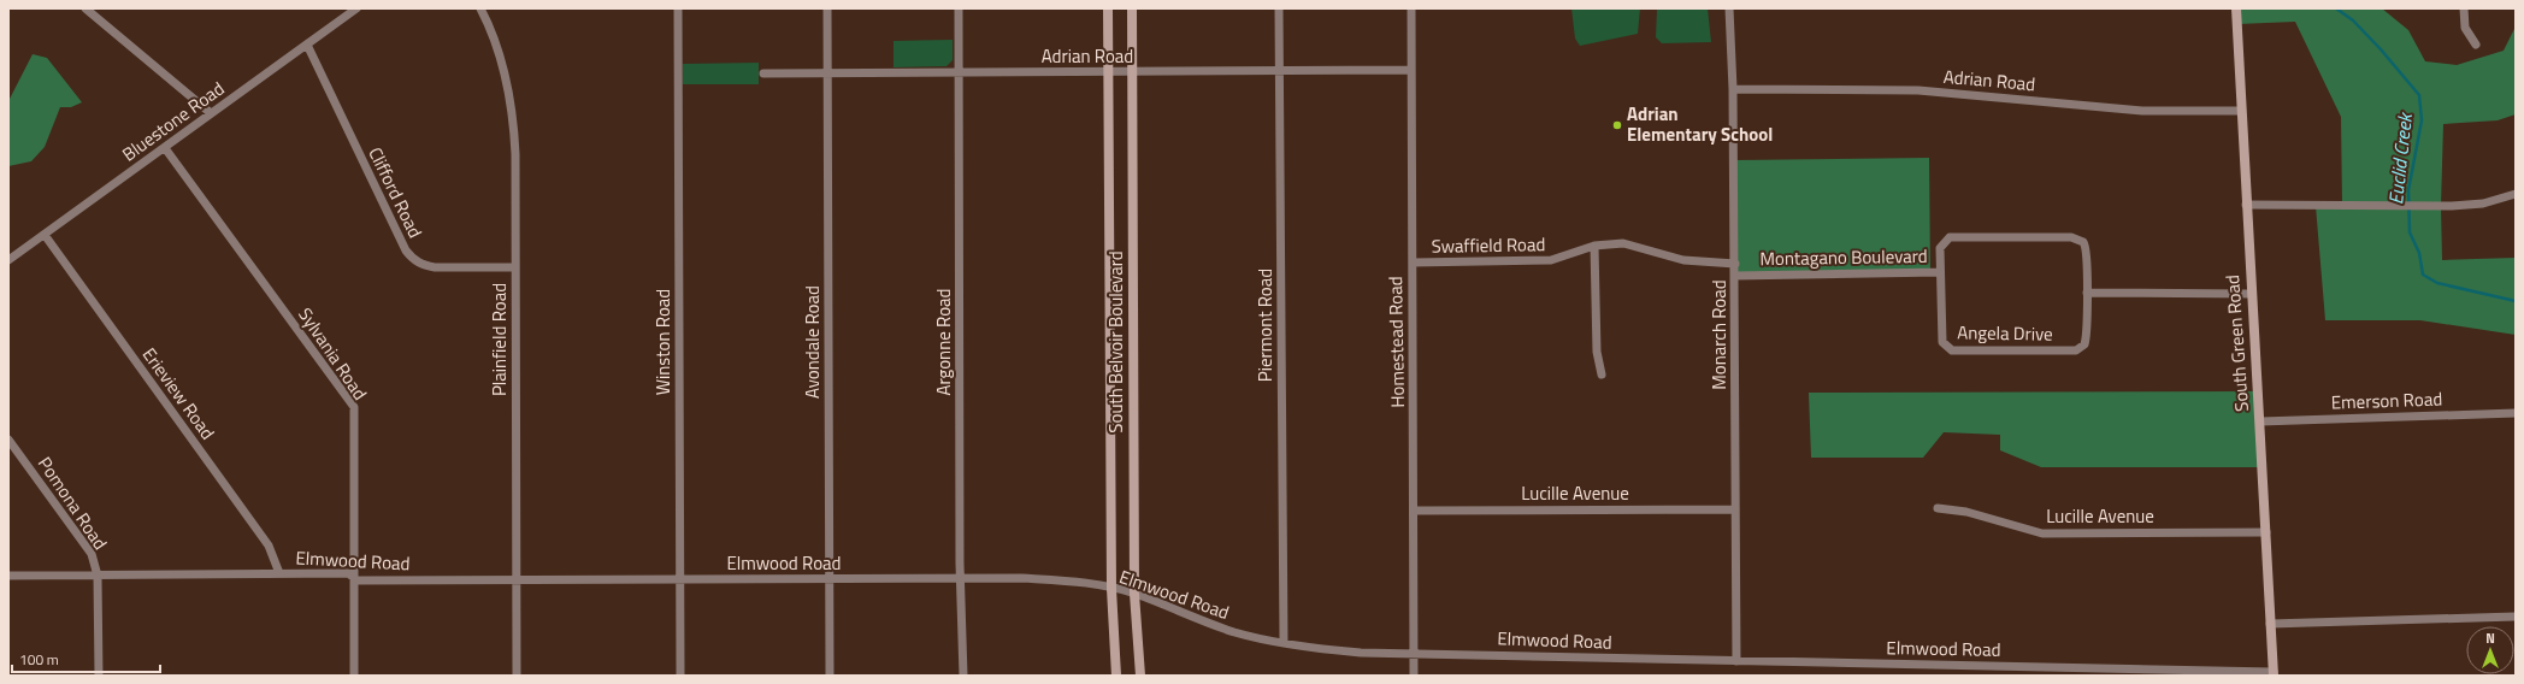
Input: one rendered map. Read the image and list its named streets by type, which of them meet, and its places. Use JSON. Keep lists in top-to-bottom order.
{
  "streets": {
    "street": [
      "Adrian Road",
      "Bluestone Road",
      "Clifford Road",
      "Swaffield Road",
      "Montagano Boulevard",
      "Piermont Road",
      "Angela Drive",
      "Monarch Road",
      "Plainfield Road",
      "Winston Road",
      "Avondale Road",
      "Argonne Road",
      "South Belvoir Boulevard",
      "Homestead Road",
      "South Green Road",
      "Sylvania Road",
      "Erieview Road",
      "Emerson Road",
      "Lucille Avenue",
      "Pomona Road",
      "Elmwood Road"
    ]
  },
  "crossings": [
    ["Adrian Road", "Piermont Road"],
    ["Adrian Road", "Monarch Road"],
    ["Adrian Road", "Avondale Road"],
    ["Adrian Road", "Argonne Road"],
    ["Adrian Road", "South Belvoir Boulevard"],
    ["Adrian Road", "Homestead Road"],
    ["Adrian Road", "South Green Road"],
    ["Bluestone Road", "Clifford Road"],
    ["Bluestone Road", "Sylvania Road"],
    ["Bluestone Road", "Erieview Road"],
    ["Clifford Road", "Plainfield Road"],
    ["Swaffield Road", "Monarch Road"],
    ["Swaffield Road", "Homestead Road"],
    ["Montagano Boulevard", "Angela Drive"],
    ["Montagano Boulevard", "Monarch Road"],
    ["Piermont Road", "Elmwood Road"],
    ["Monarch Road", "Lucille Avenue"],
    ["Monarch Road", "Elmwood Road"],
    ["Plainfield Road", "Elmwood Road"],
    ["Winston Road", "Elmwood Road"],
    ["Avondale Road", "Elmwood Road"],
    ["Argonne Road", "Elmwood Road"],
    ["South Belvoir Boulevard", "Elmwood Road"],
    ["Homestead Road", "Lucille Avenue"],
    ["Homestead Road", "Elmwood Road"],
    ["South Green Road", "Emerson Road"],
    ["South Green Road", "Lucille Avenue"],
    ["South Green Road", "Elmwood Road"],
    ["Sylvania Road", "Elmwood Road"],
    ["Erieview Road", "Elmwood Road"],
    ["Pomona Road", "Elmwood Road"]
  ],
  "water": ["Euclid Creek"],
  "places": ["Adrian Elementary School"],
  "scale_bar": "100 m",
  "north": "top"
}
